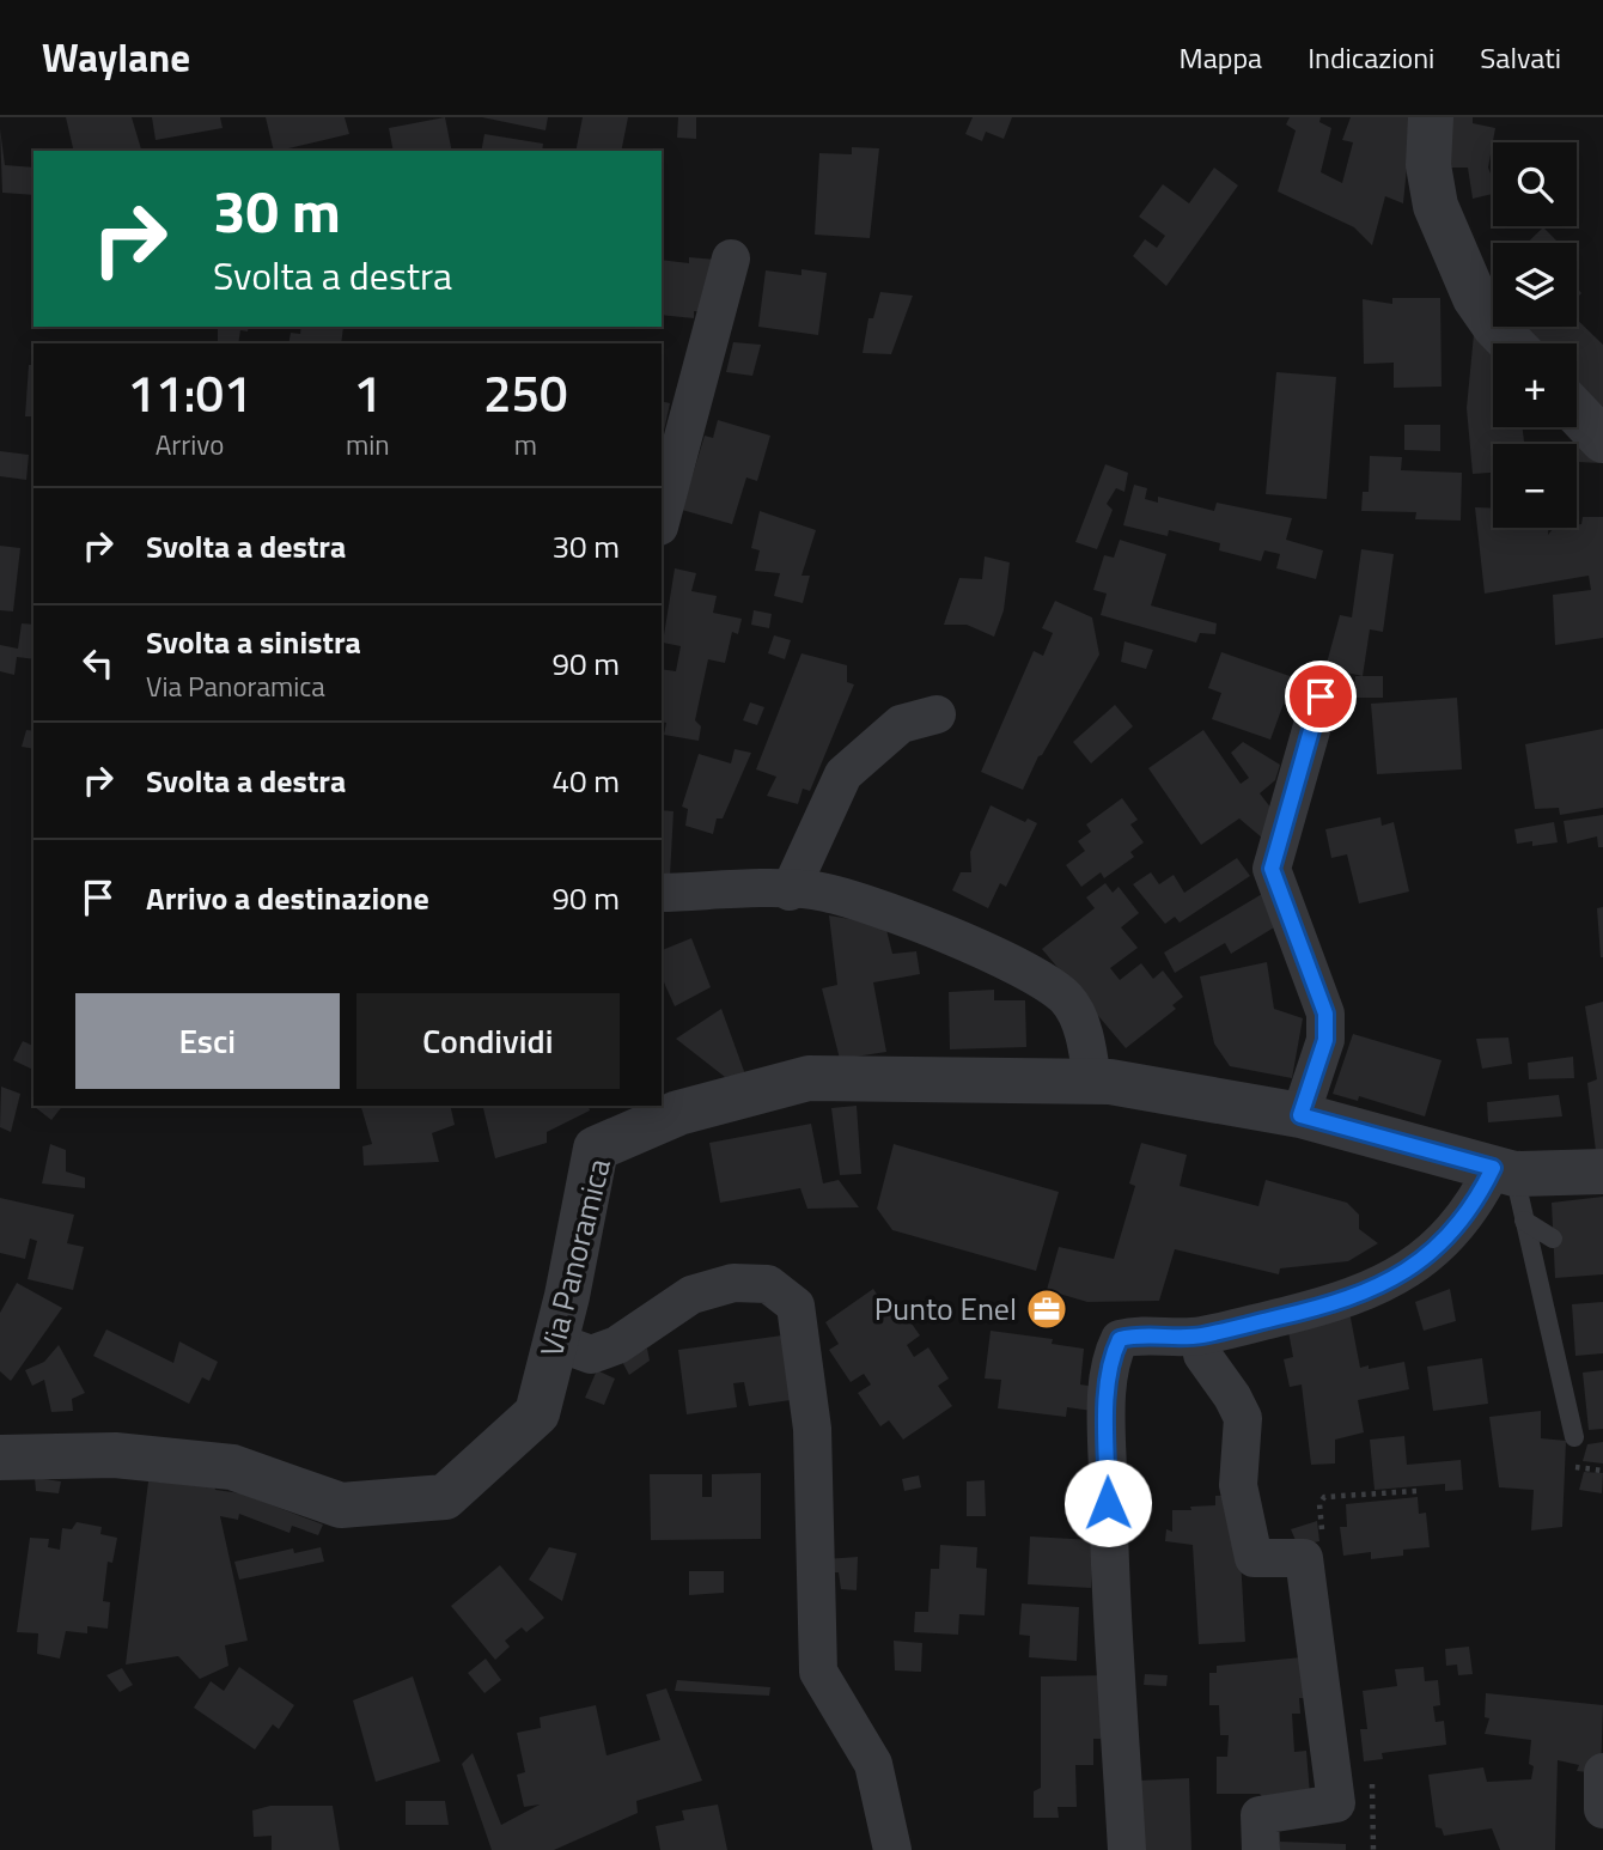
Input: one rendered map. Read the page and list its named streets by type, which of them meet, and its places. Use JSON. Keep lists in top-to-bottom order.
{
  "streets": {
    "street": ["Via Panoramica"]
  },
  "places": {
    "office": ["Punto Enel"]
  },
  "page": {
    "header": "Waylane",
    "nav": ["Mappa", "Indicazioni", "Salvati"],
    "map_buttons": ["+", "−"],
    "turn": ["30 m", "Svolta a destra"],
    "eta": [
      "11:01",
      "Arrivo",
      "1",
      "min",
      "250",
      "m"
    ],
    "list": [
      {
        "name": "Svolta a destra",
        "value": "30 m"
      },
      {
        "name": "Svolta a sinistra",
        "note": "Via Panoramica",
        "value": "90 m"
      },
      {
        "name": "Svolta a destra",
        "value": "40 m"
      },
      {
        "name": "Arrivo a destinazione",
        "value": "90 m"
      }
    ],
    "buttons": ["Esci", "Condividi"]
  }
}
